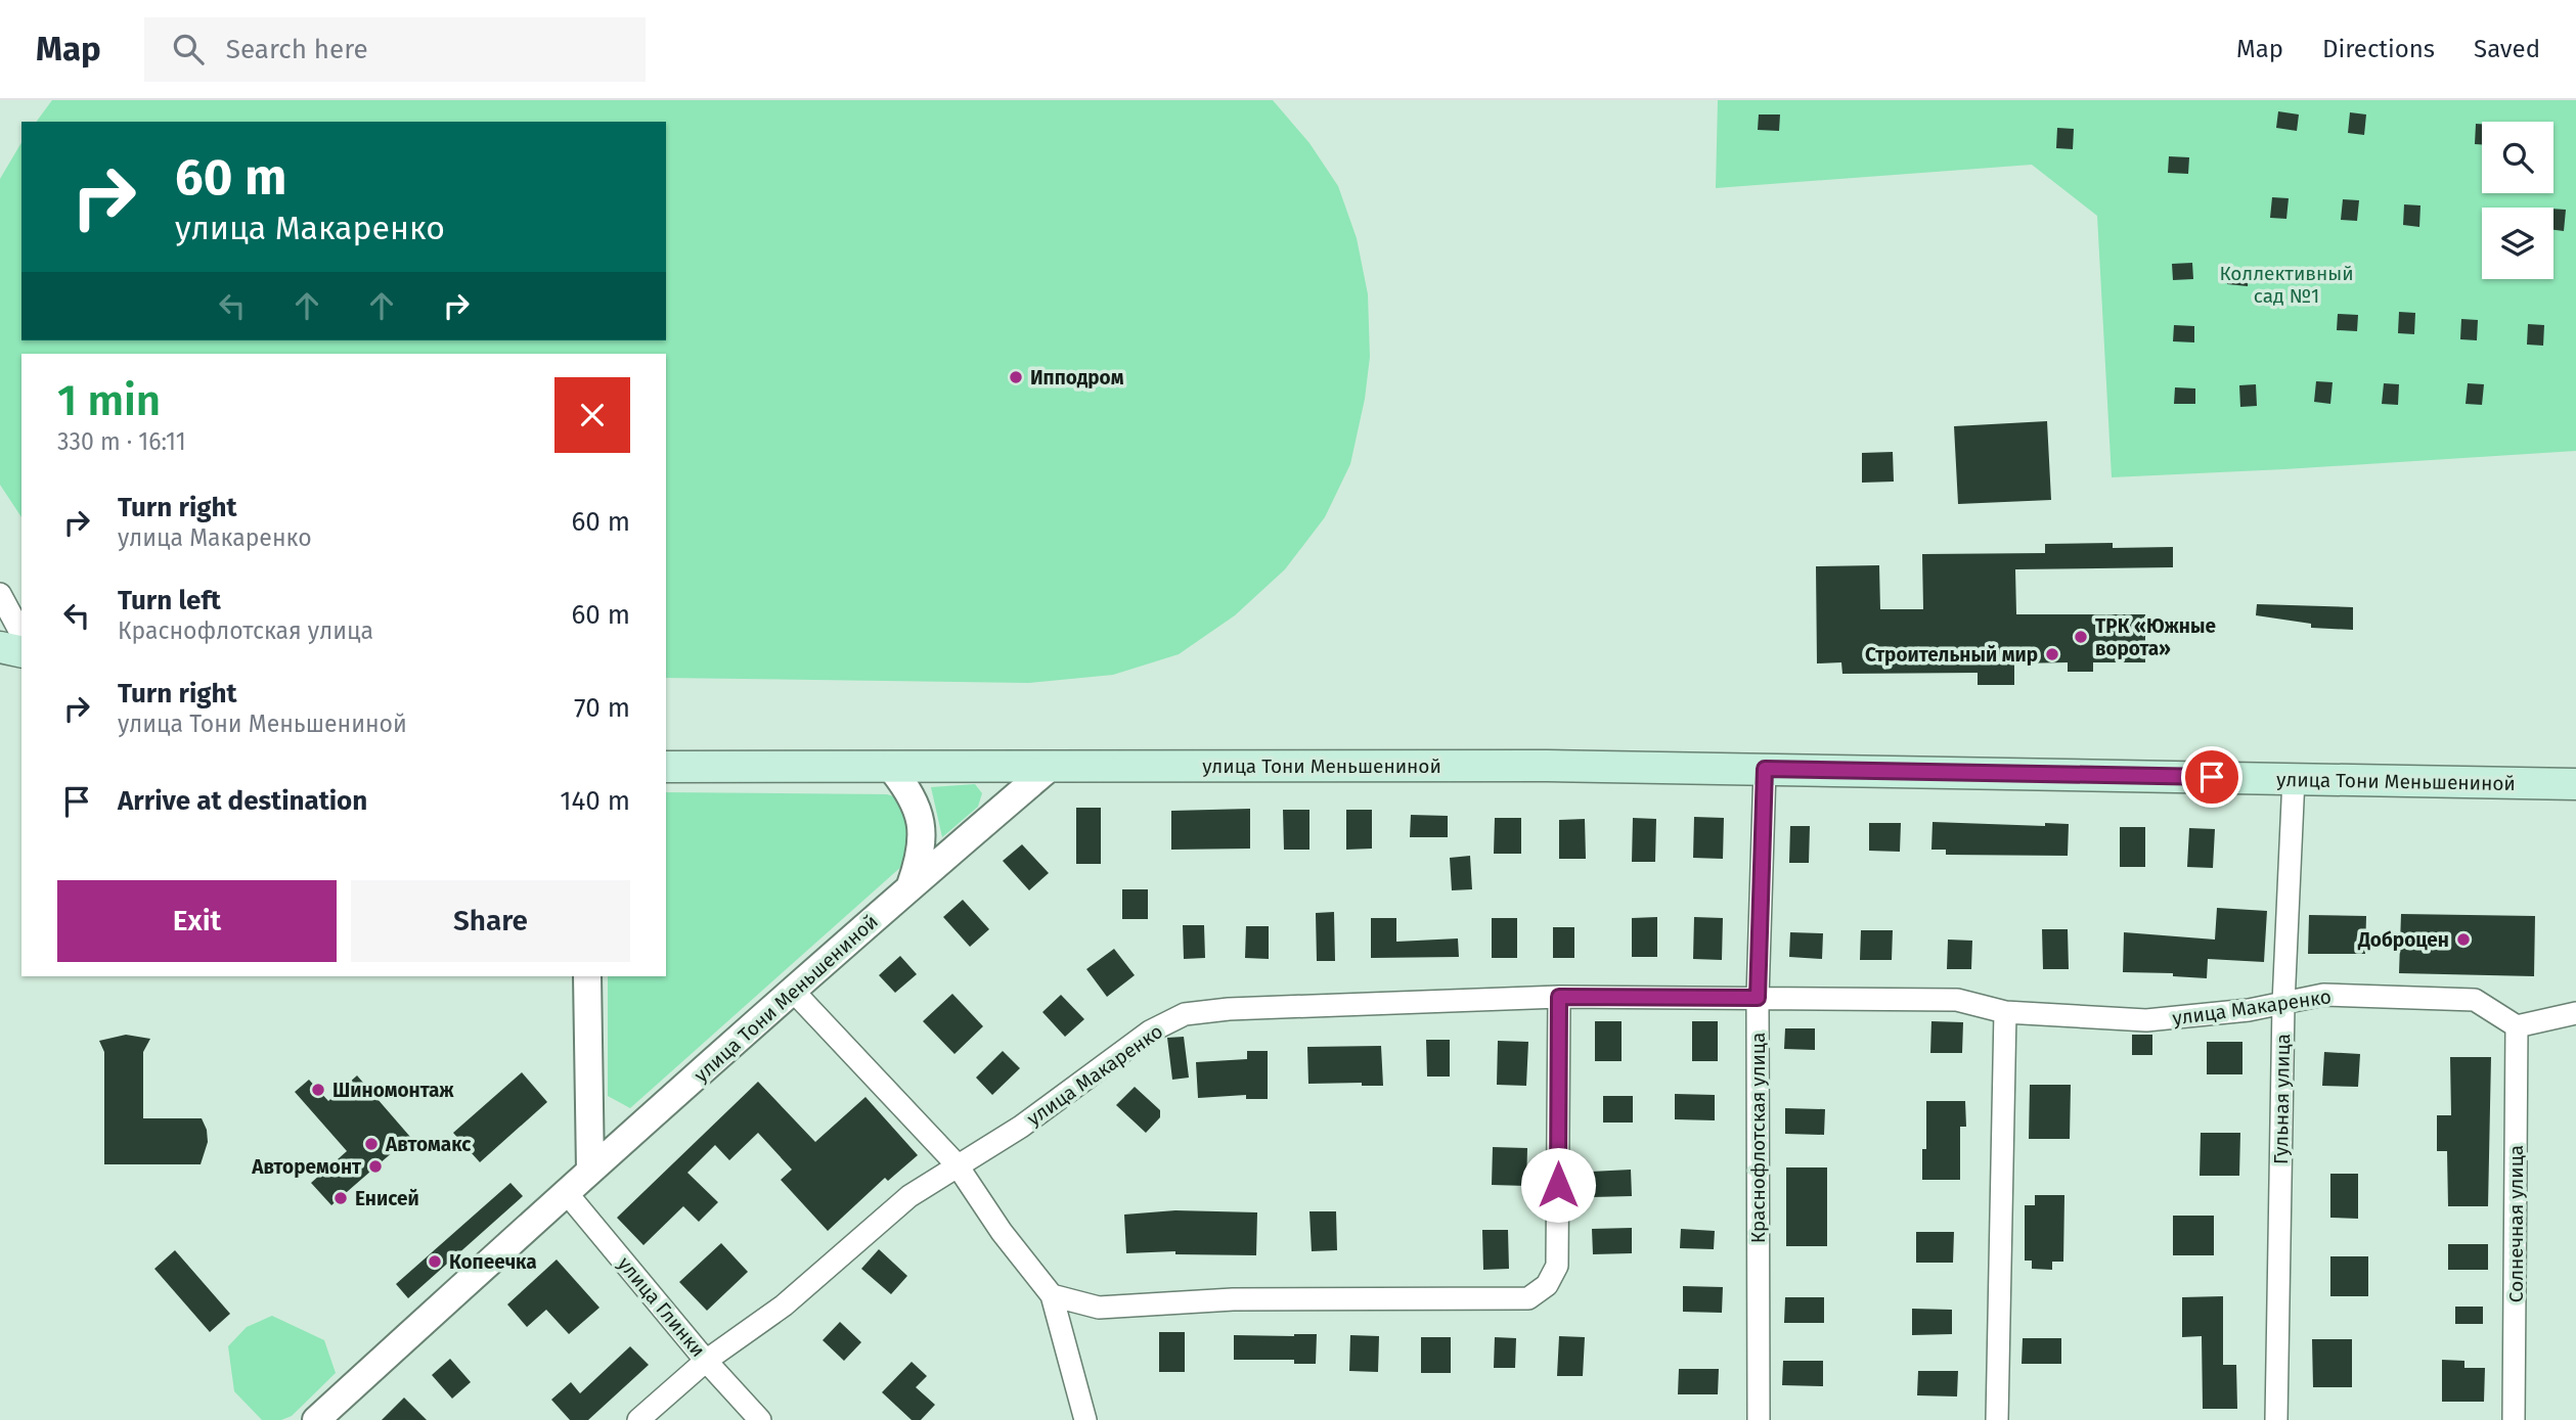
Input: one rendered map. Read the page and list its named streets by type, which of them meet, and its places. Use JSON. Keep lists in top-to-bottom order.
{
  "streets": {
    "main road": ["улица Тони Меньшениной"],
    "street": [
      "улица Макаренко",
      "Гульная улица",
      "Краснофлотская улица",
      "Солнечная улица",
      "улица Глинки"
    ]
  },
  "crossings": [
    ["улица Тони Меньшениной", "Гульная улица"],
    ["улица Тони Меньшениной", "Краснофлотская улица"],
    ["улица Тони Меньшениной", "улица Глинки"],
    ["улица Макаренко", "Гульная улица"],
    ["улица Макаренко", "Краснофлотская улица"],
    ["улица Макаренко", "Солнечная улица"],
    ["улица Макаренко", "улица Глинки"]
  ],
  "parks": ["Коллективный сад №1"],
  "places": [
    "Ипподром",
    "ТРК «Южные ворота»",
    "Строительный мир",
    "Доброцен",
    "Шиномонтаж",
    "Автомакс",
    "Авторемонт",
    "Енисей",
    "Копеечка"
  ],
  "page": {
    "header": "Map",
    "search": "Search here",
    "nav": ["Map", "Directions", "Saved"],
    "turn": ["60 m", "улица Макаренко"],
    "heading": ["1 min", "330 m · 16:11"],
    "list": [
      {
        "name": "Turn right",
        "note": "улица Макаренко",
        "value": "60 m"
      },
      {
        "name": "Turn left",
        "note": "Краснофлотская улица",
        "value": "60 m"
      },
      {
        "name": "Turn right",
        "note": "улица Тони Меньшениной",
        "value": "70 m"
      },
      {
        "name": "Arrive at destination",
        "value": "140 m"
      }
    ],
    "buttons": ["Exit", "Share"]
  }
}
